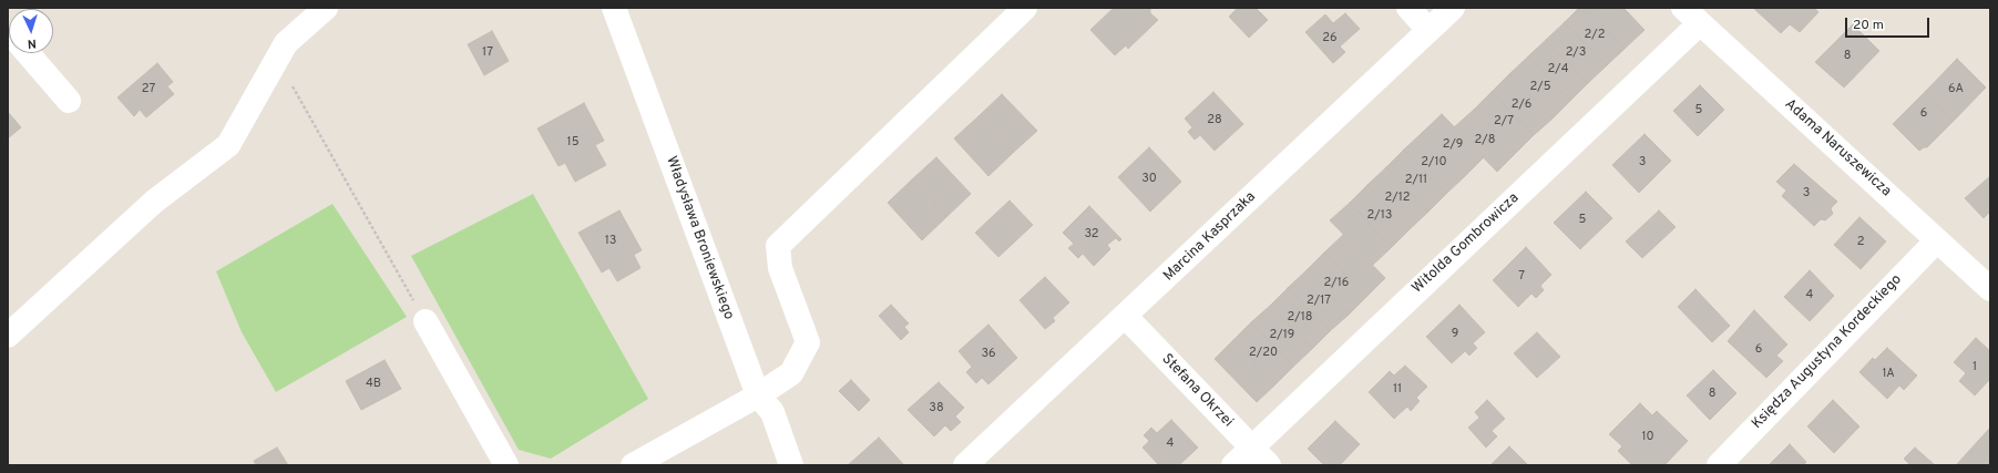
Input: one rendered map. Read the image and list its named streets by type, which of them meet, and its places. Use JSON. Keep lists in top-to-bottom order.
{
  "streets": {
    "street": [
      "Adama Naruszewicza",
      "Marcina Kasprzaka",
      "Władysława Broniewskiego",
      "Witolda Gombrowicza",
      "Księdza Augustyna Kordeckiego",
      "Stefana Okrzei"
    ]
  },
  "crossings": [
    ["Adama Naruszewicza", "Witolda Gombrowicza"],
    ["Adama Naruszewicza", "Księdza Augustyna Kordeckiego"],
    ["Marcina Kasprzaka", "Stefana Okrzei"],
    ["Witolda Gombrowicza", "Stefana Okrzei"]
  ],
  "house_numbers": [
    "2/2",
    "26",
    "17",
    "2/3",
    "8",
    "2/4",
    "2/5",
    "27",
    "6A",
    "2/6",
    "5",
    "6",
    "28",
    "2/7",
    "2/8",
    "15",
    "2/9",
    "2/10",
    "3",
    "30",
    "2/11",
    "3",
    "2/12",
    "2/13",
    "5",
    "32",
    "13",
    "2",
    "7",
    "2/16",
    "4",
    "2/17",
    "2/18",
    "9",
    "2/19",
    "6",
    "2/20",
    "36",
    "1",
    "1A",
    "4B",
    "11",
    "8",
    "38",
    "10",
    "4"
  ],
  "scale_bar": "20 m",
  "north": "bottom"
}
